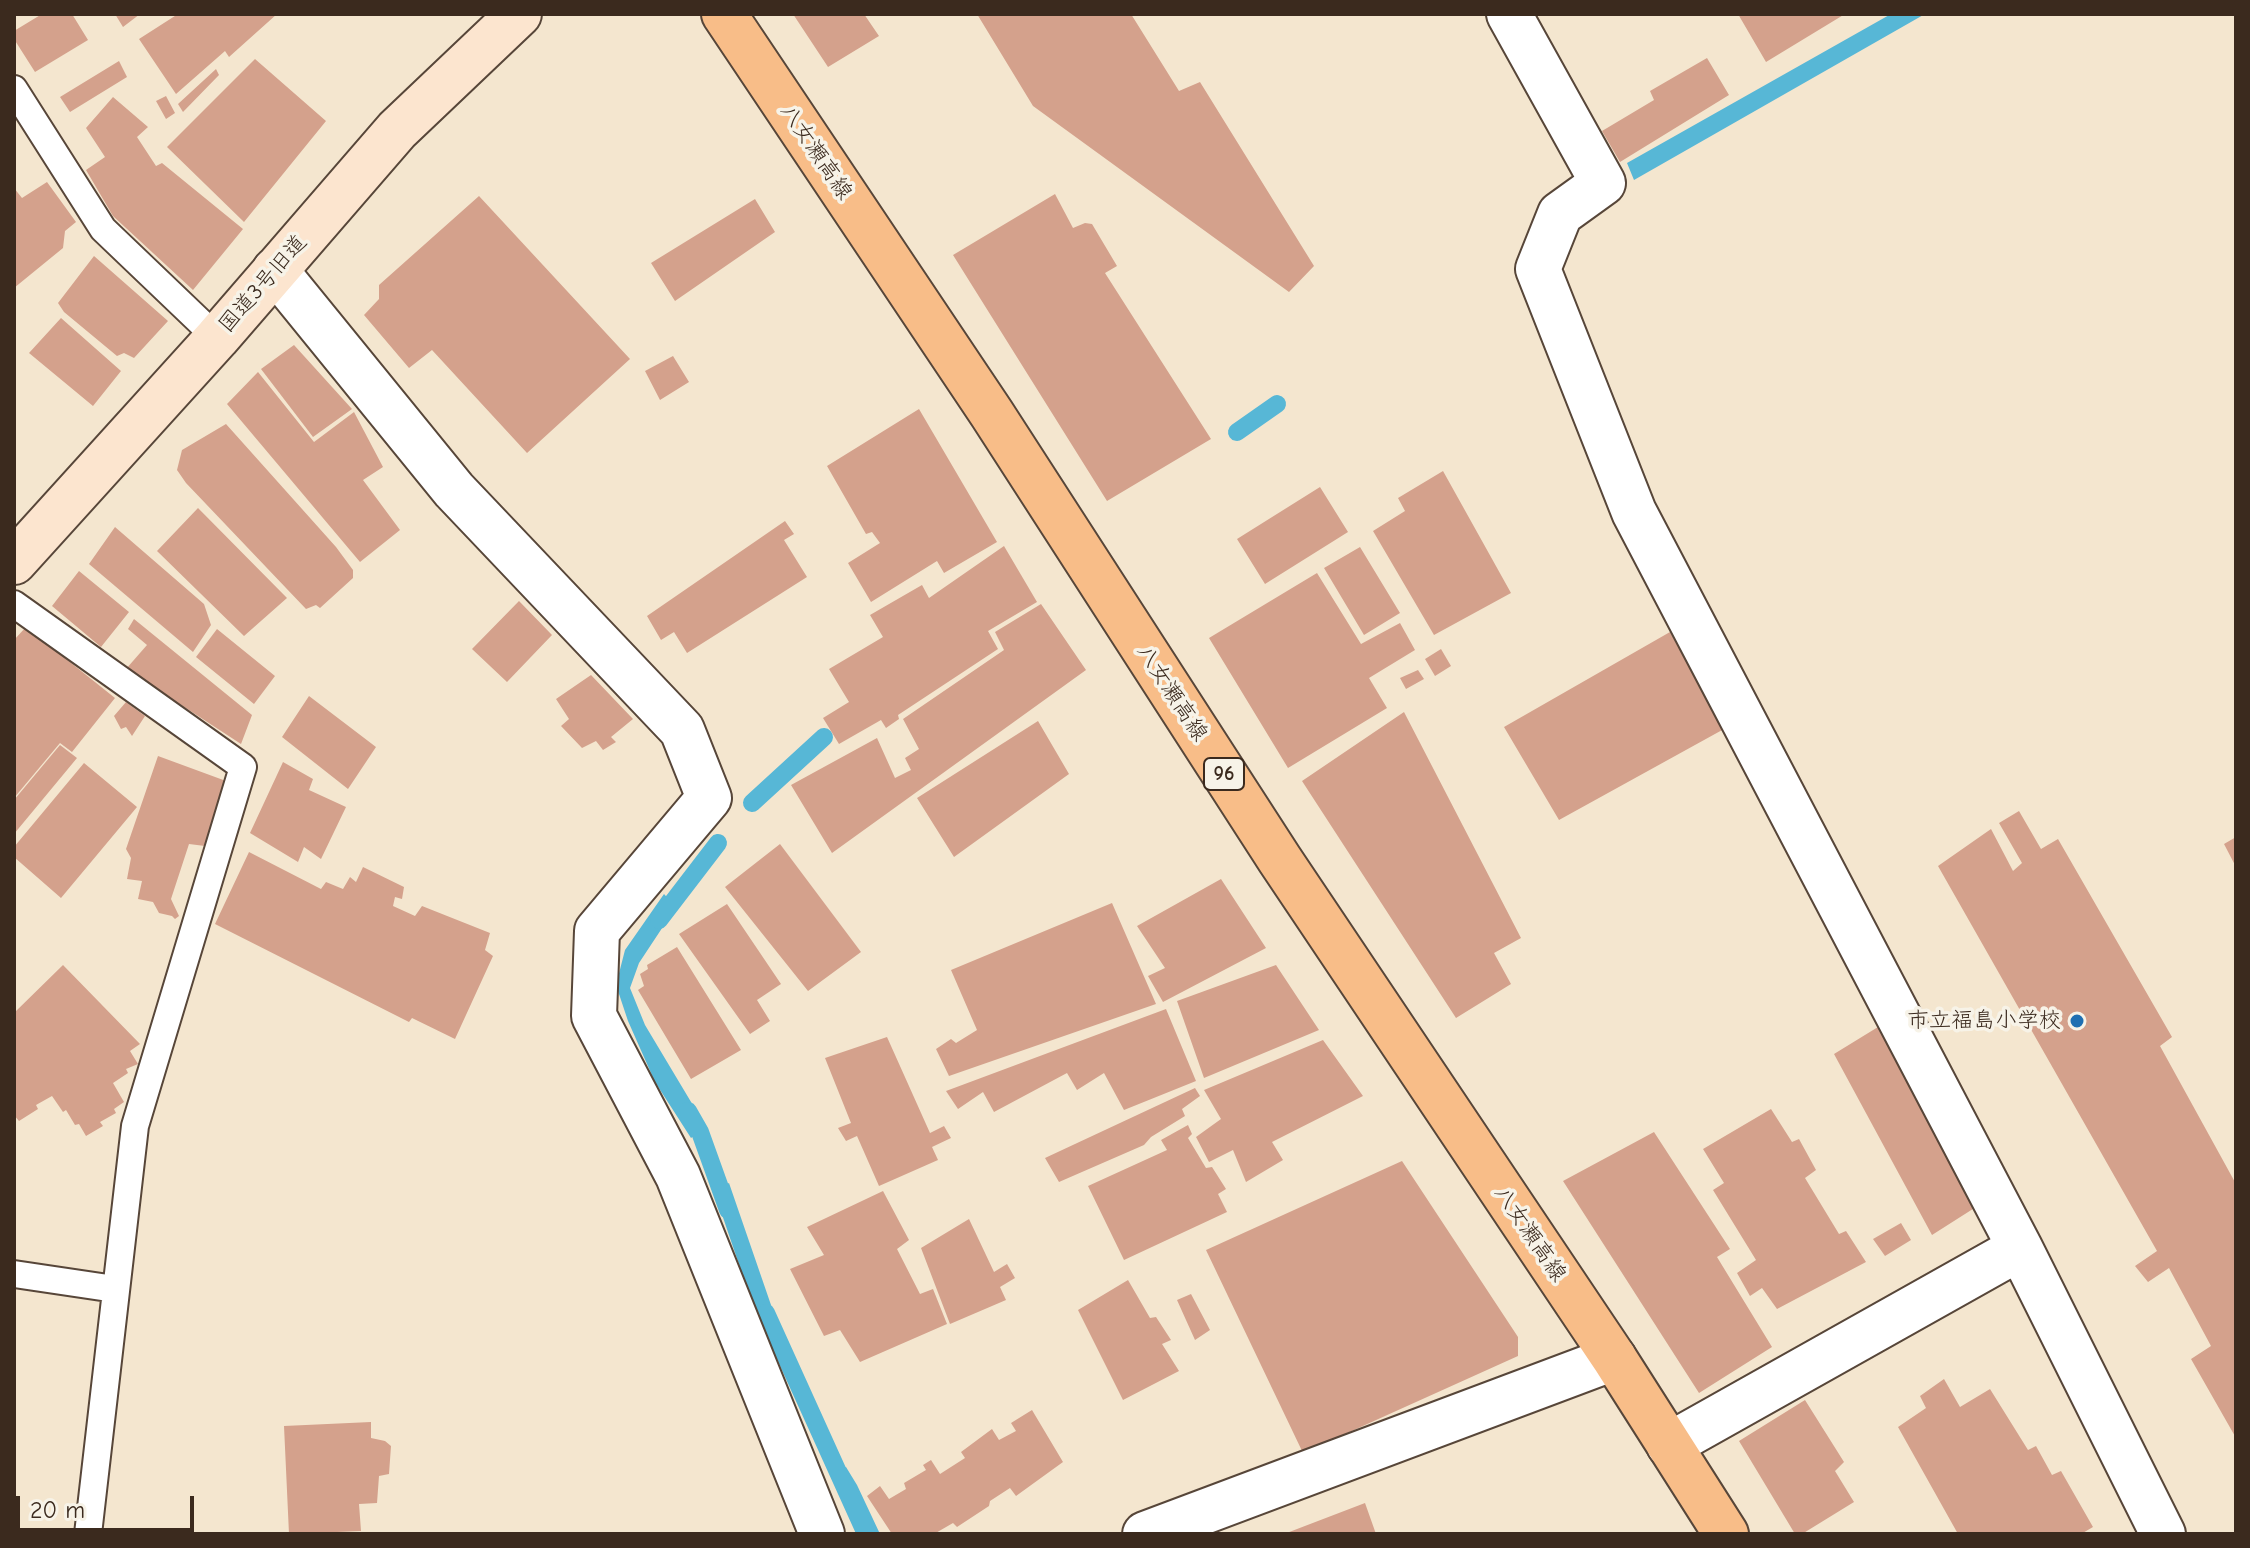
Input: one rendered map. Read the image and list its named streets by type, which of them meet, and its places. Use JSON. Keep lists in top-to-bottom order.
{
  "streets": {
    "main road": ["八女瀬高線", "96"],
    "street": ["国道3号旧道"]
  },
  "places": ["市立福島小学校"],
  "scale_bar": "20 m"
}
